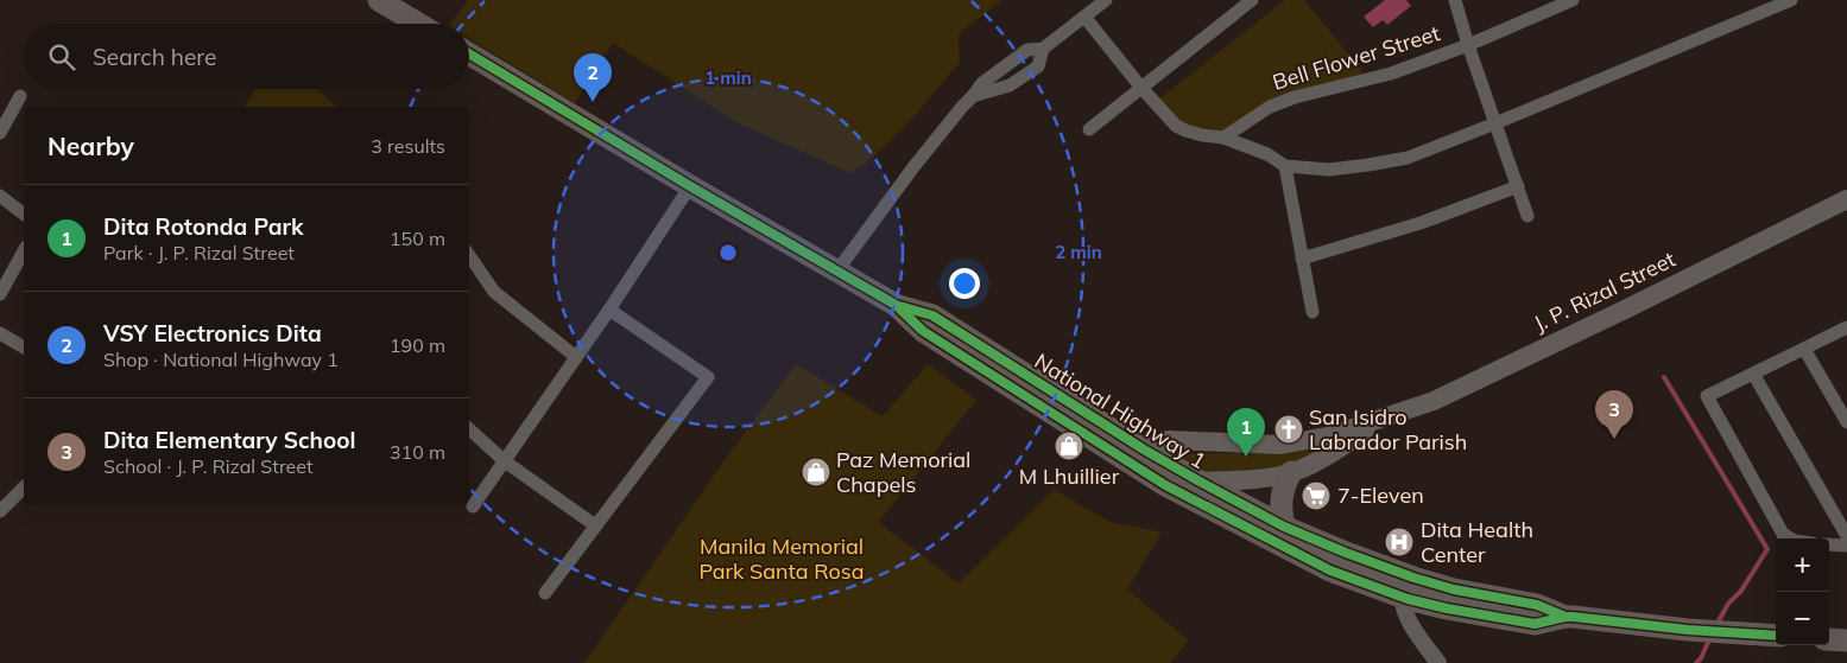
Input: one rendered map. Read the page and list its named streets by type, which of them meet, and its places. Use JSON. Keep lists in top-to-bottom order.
{
  "streets": {
    "highway": ["National Highway 1"],
    "main road": ["J. P. Rizal Street"],
    "street": ["Bell Flower Street"]
  },
  "crossings": [
    ["J. P. Rizal Street", "National Highway 1"]
  ],
  "parks": ["Manila Memorial Park Santa Rosa"],
  "places": {
    "church": ["San Isidro Labrador Parish"],
    "shop": ["M Lhuillier", "Paz Memorial Chapels"],
    "supermarket": ["7-Eleven"],
    "hospital": ["Dita Health Center"]
  },
  "page": {
    "search": "Search here",
    "pins": ["2", "3", "1"],
    "heading": ["Nearby", "3 results"],
    "list": [
      {
        "mark": "1",
        "name": "Dita Rotonda Park",
        "note": "Park · J. P. Rizal Street",
        "value": "150 m"
      },
      {
        "mark": "2",
        "name": "VSY Electronics Dita",
        "note": "Shop · National Highway 1",
        "value": "190 m"
      },
      {
        "mark": "3",
        "name": "Dita Elementary School",
        "note": "School · J. P. Rizal Street",
        "value": "310 m"
      }
    ],
    "map_buttons": ["+", "−"]
  },
  "rings": ["1 min", "2 min"]
}
